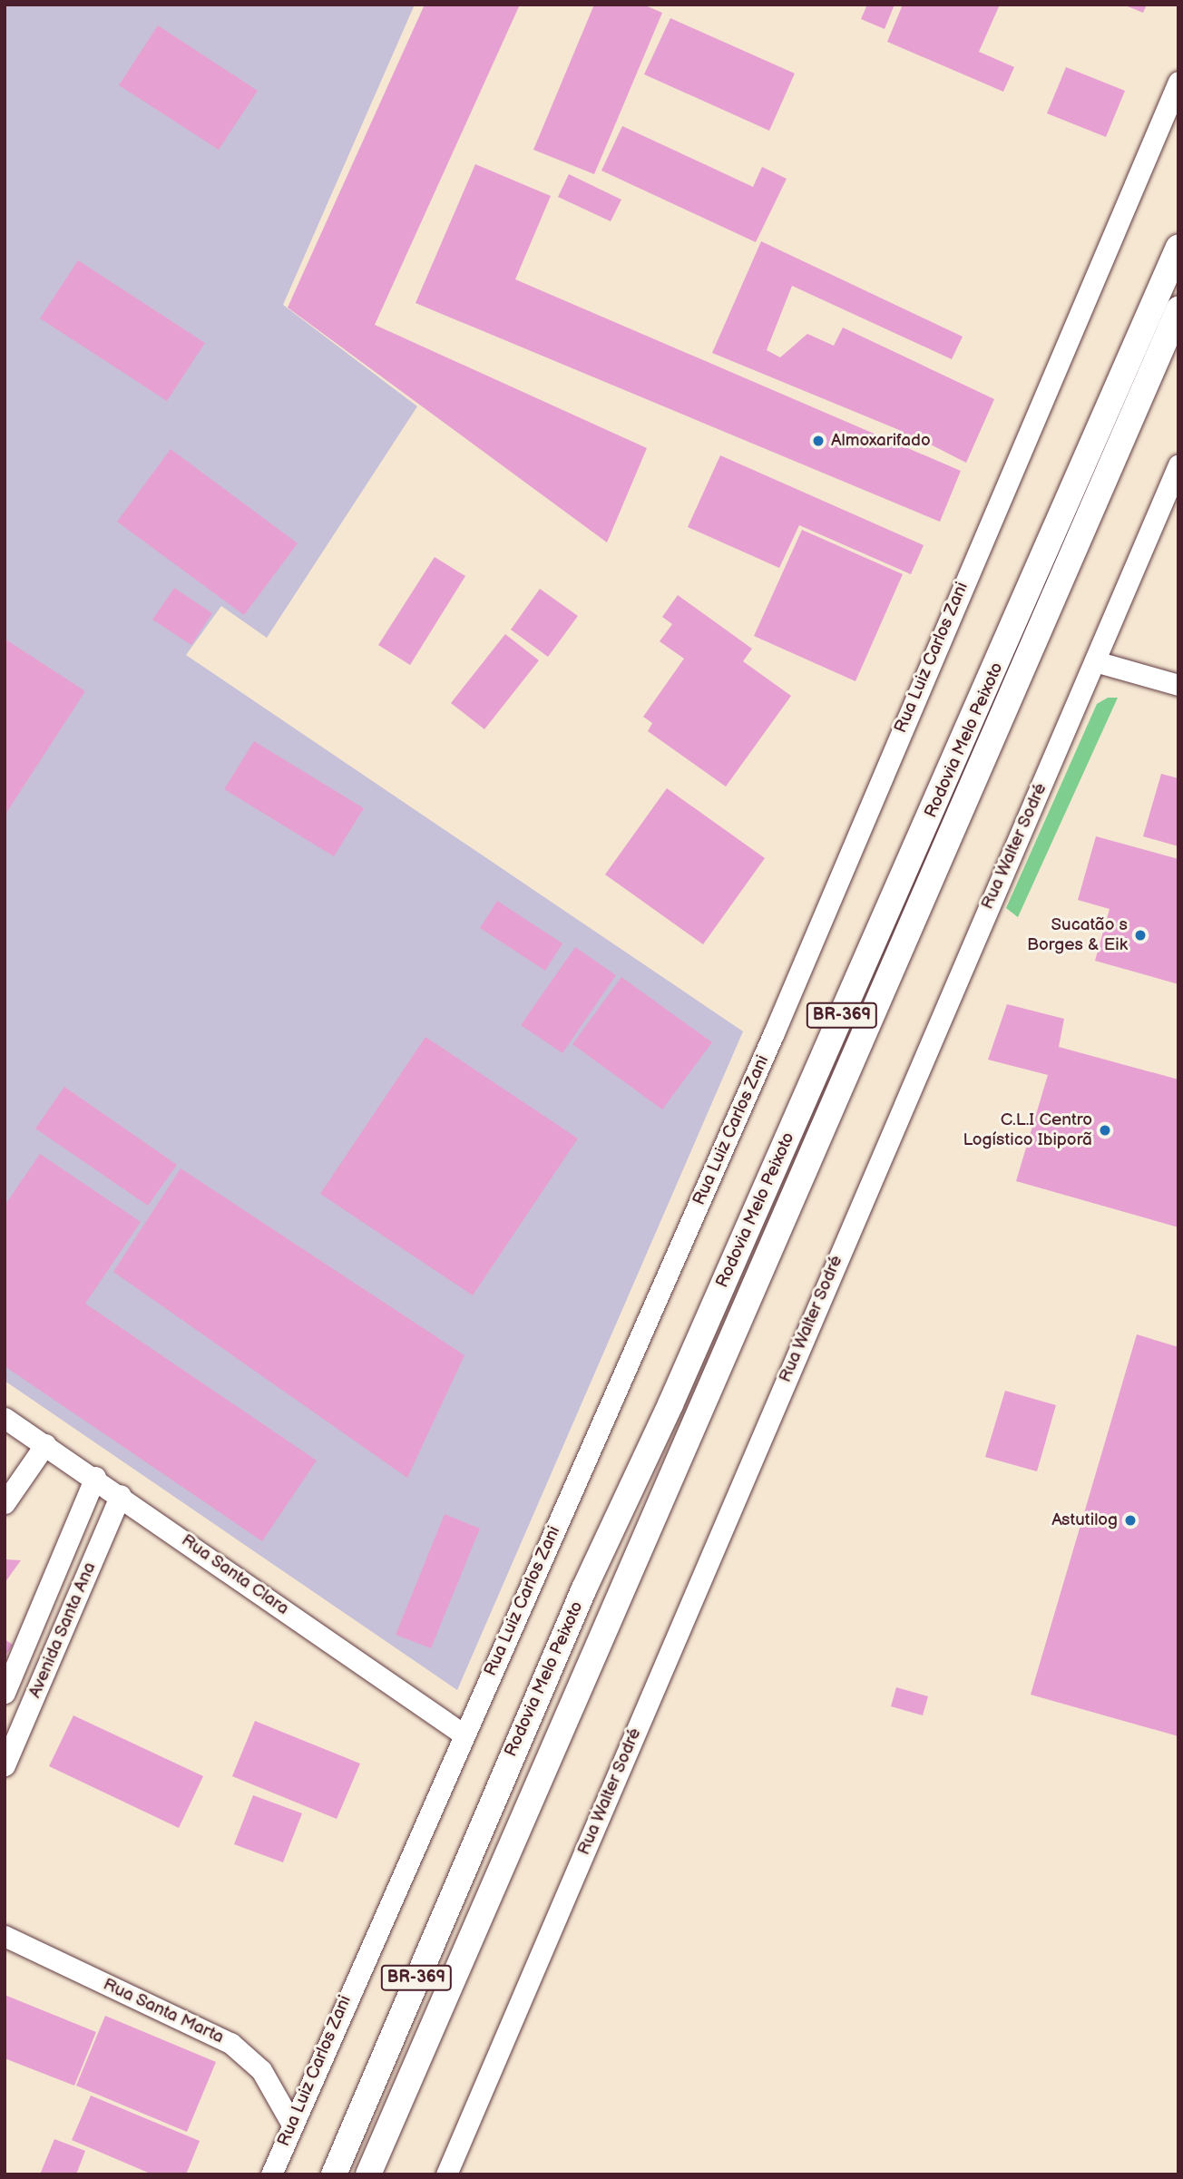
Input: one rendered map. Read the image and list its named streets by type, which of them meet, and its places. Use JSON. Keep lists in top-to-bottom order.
{
  "streets": {
    "main road": ["Rodovia Melo Peixoto", "BR-369"],
    "street": [
      "Rua Luiz Carlos Zani",
      "Rua Walter Sodré",
      "Rua Santa Clara",
      "Avenida Santa Ana",
      "Rua Santa Marta"
    ]
  },
  "crossings": [
    ["Rua Luiz Carlos Zani", "Rua Santa Clara"],
    ["Rua Luiz Carlos Zani", "Rua Santa Marta"],
    ["Rua Santa Clara", "Avenida Santa Ana"]
  ],
  "places": [
    "Almoxarifado",
    "Sucatão s Borges & Eik",
    "C.L.I Centro Logístico Ibiporã",
    "Astutilog"
  ]
}
